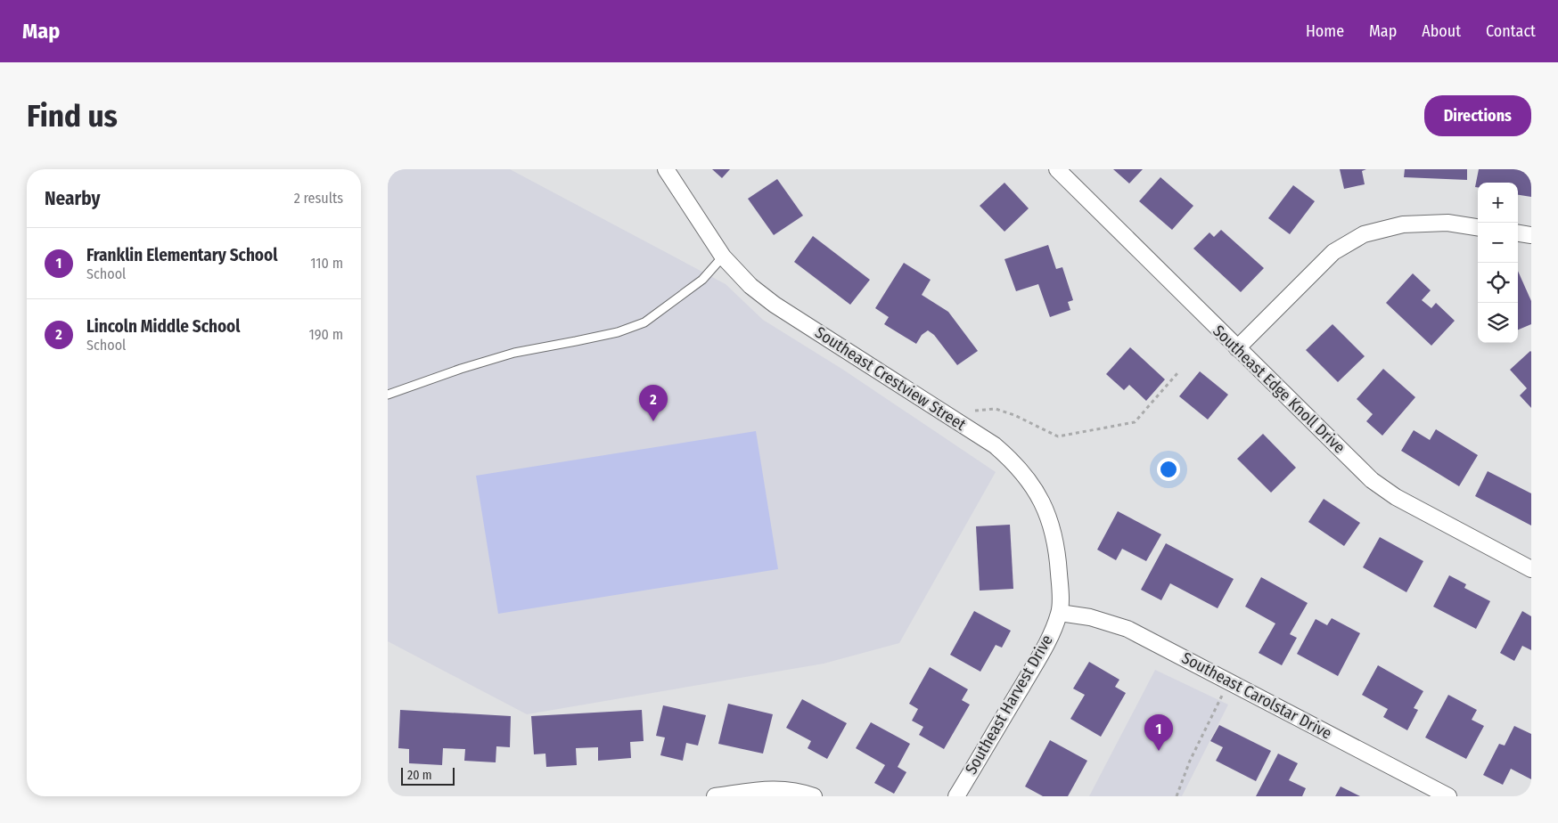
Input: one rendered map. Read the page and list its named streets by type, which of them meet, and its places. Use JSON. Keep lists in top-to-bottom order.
{
  "streets": {
    "street": [
      "Southeast Crestview Street",
      "Southeast Edge Knoll Drive",
      "Southeast Carolstar Drive",
      "Southeast Harvest Drive"
    ]
  },
  "crossings": [
    ["Southeast Crestview Street", "Southeast Carolstar Drive"],
    ["Southeast Crestview Street", "Southeast Harvest Drive"],
    ["Southeast Carolstar Drive", "Southeast Harvest Drive"]
  ],
  "scale_bar": "20 m",
  "page": {
    "header": "Map",
    "nav": [
      "Home",
      "Map",
      "About",
      "Contact"
    ],
    "buttons": "Directions",
    "title": "Find us",
    "heading": ["Nearby", "2 results"],
    "map_buttons": ["+", "−"],
    "list": [
      {
        "mark": "1",
        "name": "Franklin Elementary School",
        "note": "School",
        "value": "110 m"
      },
      {
        "mark": "2",
        "name": "Lincoln Middle School",
        "note": "School",
        "value": "190 m"
      }
    ],
    "pins": ["2", "1"],
    "scale": "20 m"
  }
}
